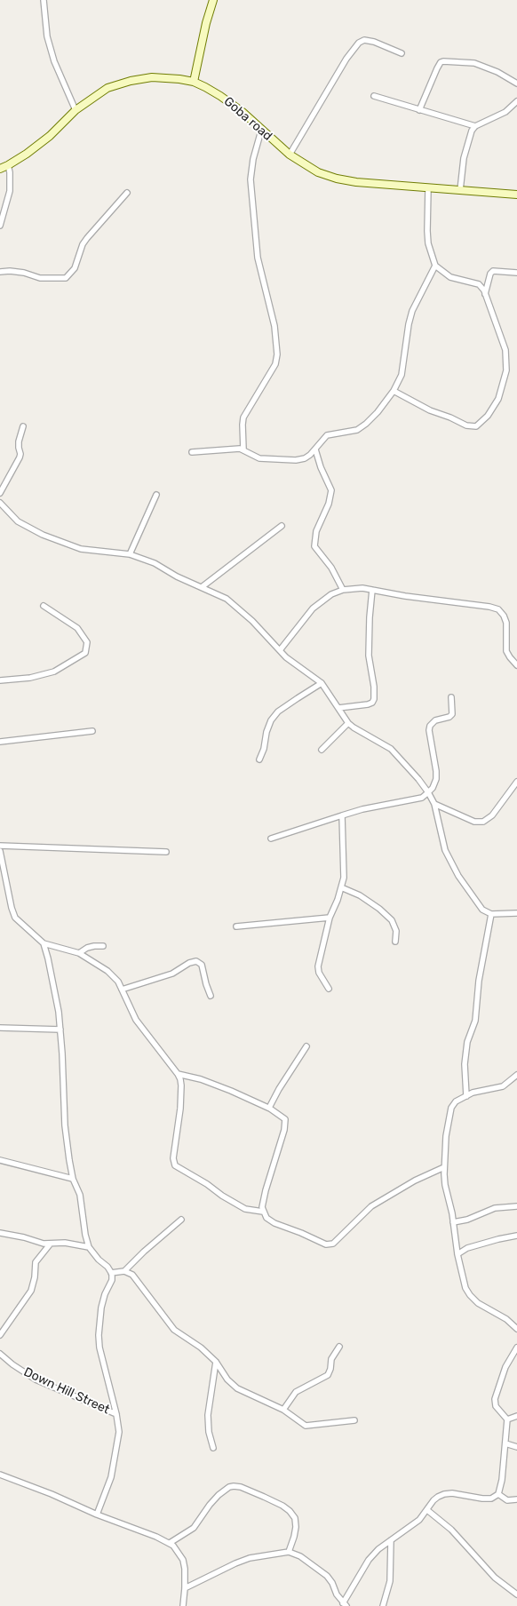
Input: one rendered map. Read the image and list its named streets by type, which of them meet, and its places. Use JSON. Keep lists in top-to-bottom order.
{
  "streets": {
    "street": ["Goba road", "Down Hill Street"]
  }
}
